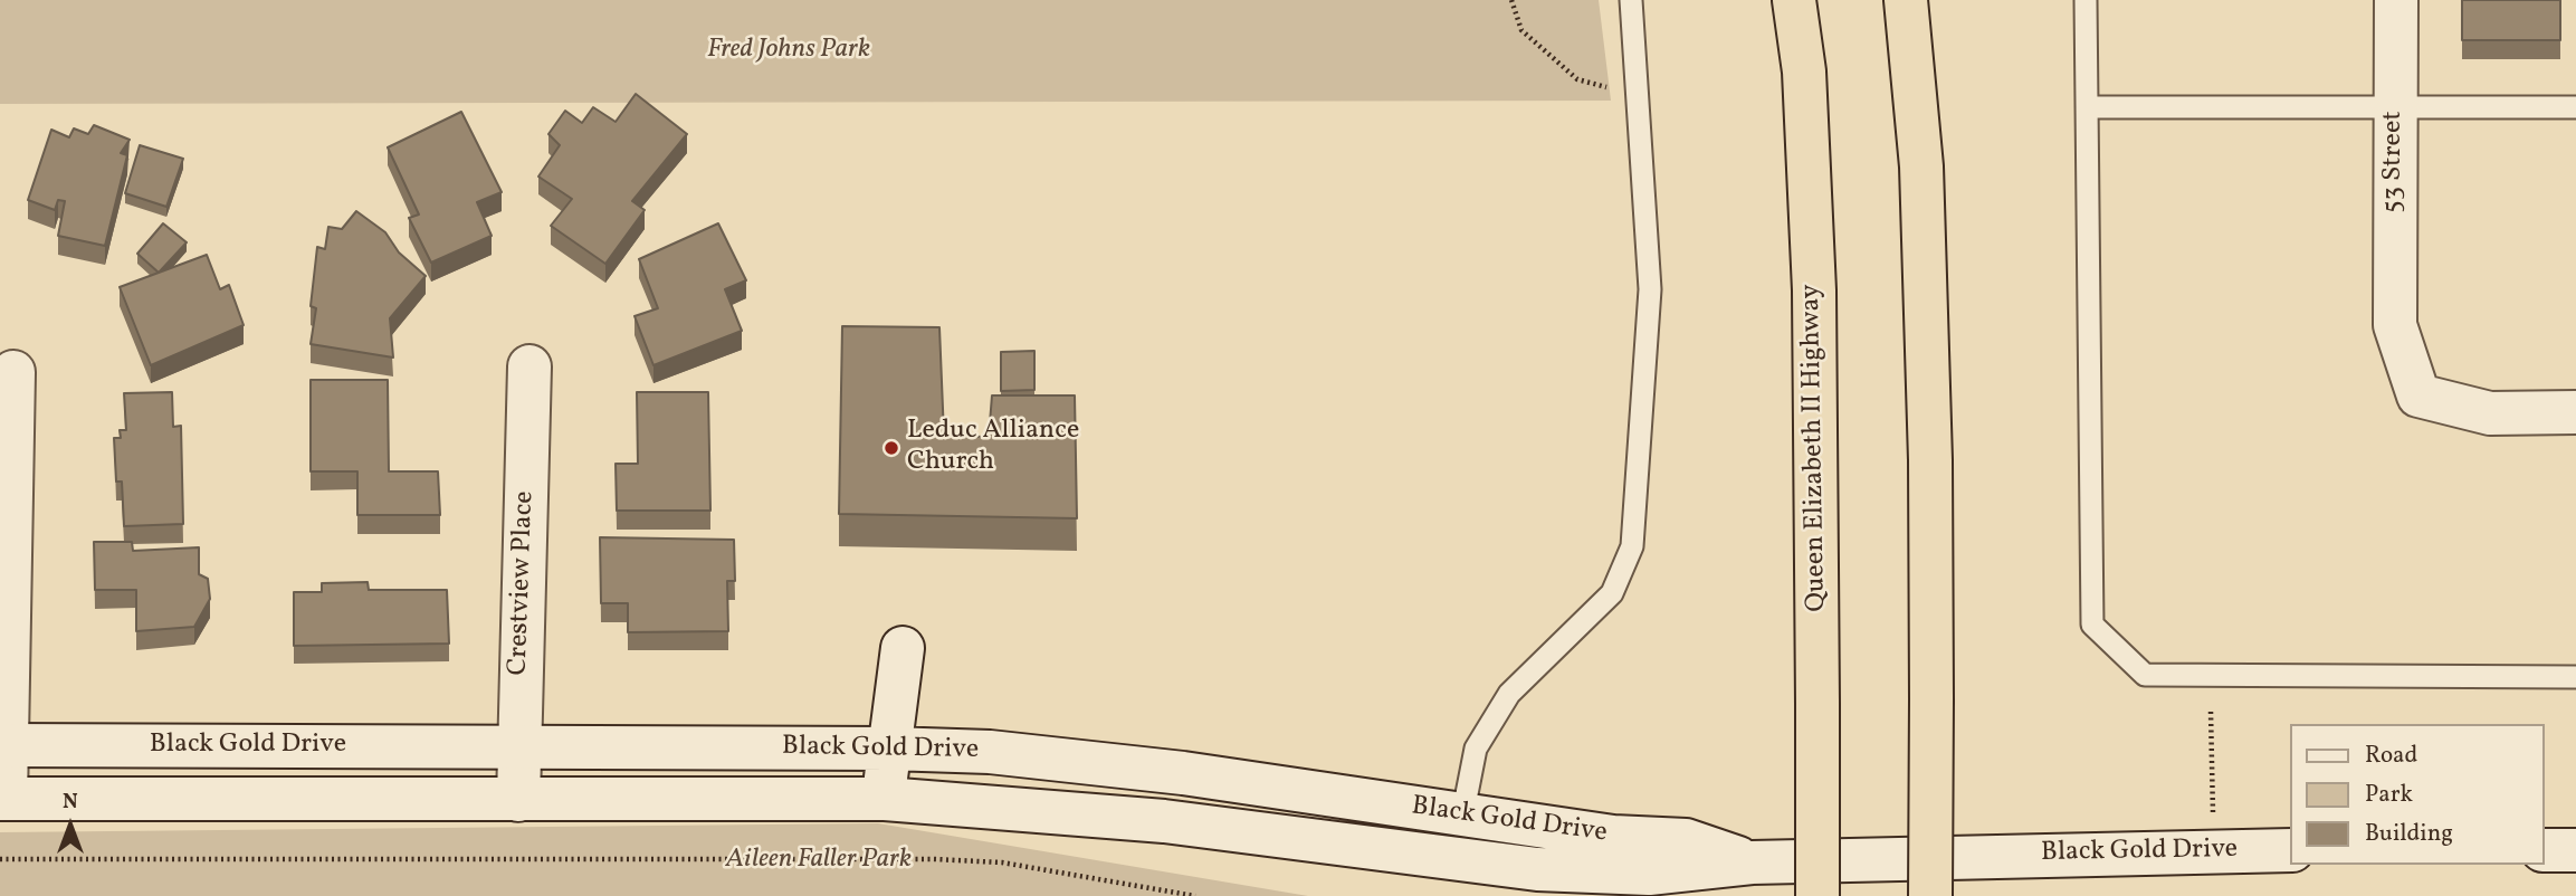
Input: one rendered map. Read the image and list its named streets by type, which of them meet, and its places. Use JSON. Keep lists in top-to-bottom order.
{
  "streets": {
    "highway": ["Queen Elizabeth II Highway"],
    "main road": ["53 Street", "Crestview Place", "Black Gold Drive"]
  },
  "crossings": [
    ["Crestview Place", "Black Gold Drive"]
  ],
  "parks": ["Fred Johns Park", "Aileen Faller Park"],
  "places": ["Leduc Alliance Church"],
  "legend": ["Road", "Park", "Building"],
  "north": "top"
}
